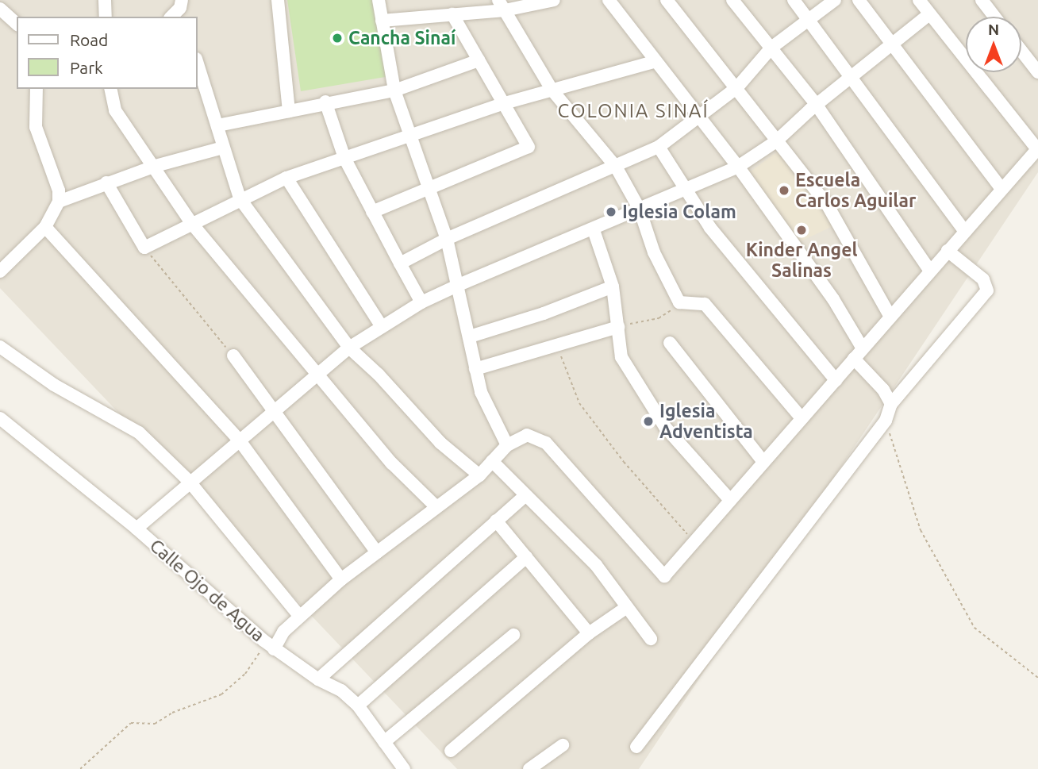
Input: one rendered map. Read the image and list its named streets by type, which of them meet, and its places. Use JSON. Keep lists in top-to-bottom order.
{
  "streets": {
    "street": ["Calle Ojo de Agua"]
  },
  "districts": ["COLONIA SINAÍ"],
  "places": [
    "Cancha Sinaí",
    "Escuela Carlos Aguilar",
    "Iglesia Colam",
    "Kinder Angel Salinas",
    "Iglesia Adventista"
  ],
  "legend": ["Road", "Park"],
  "north": "top"
}
